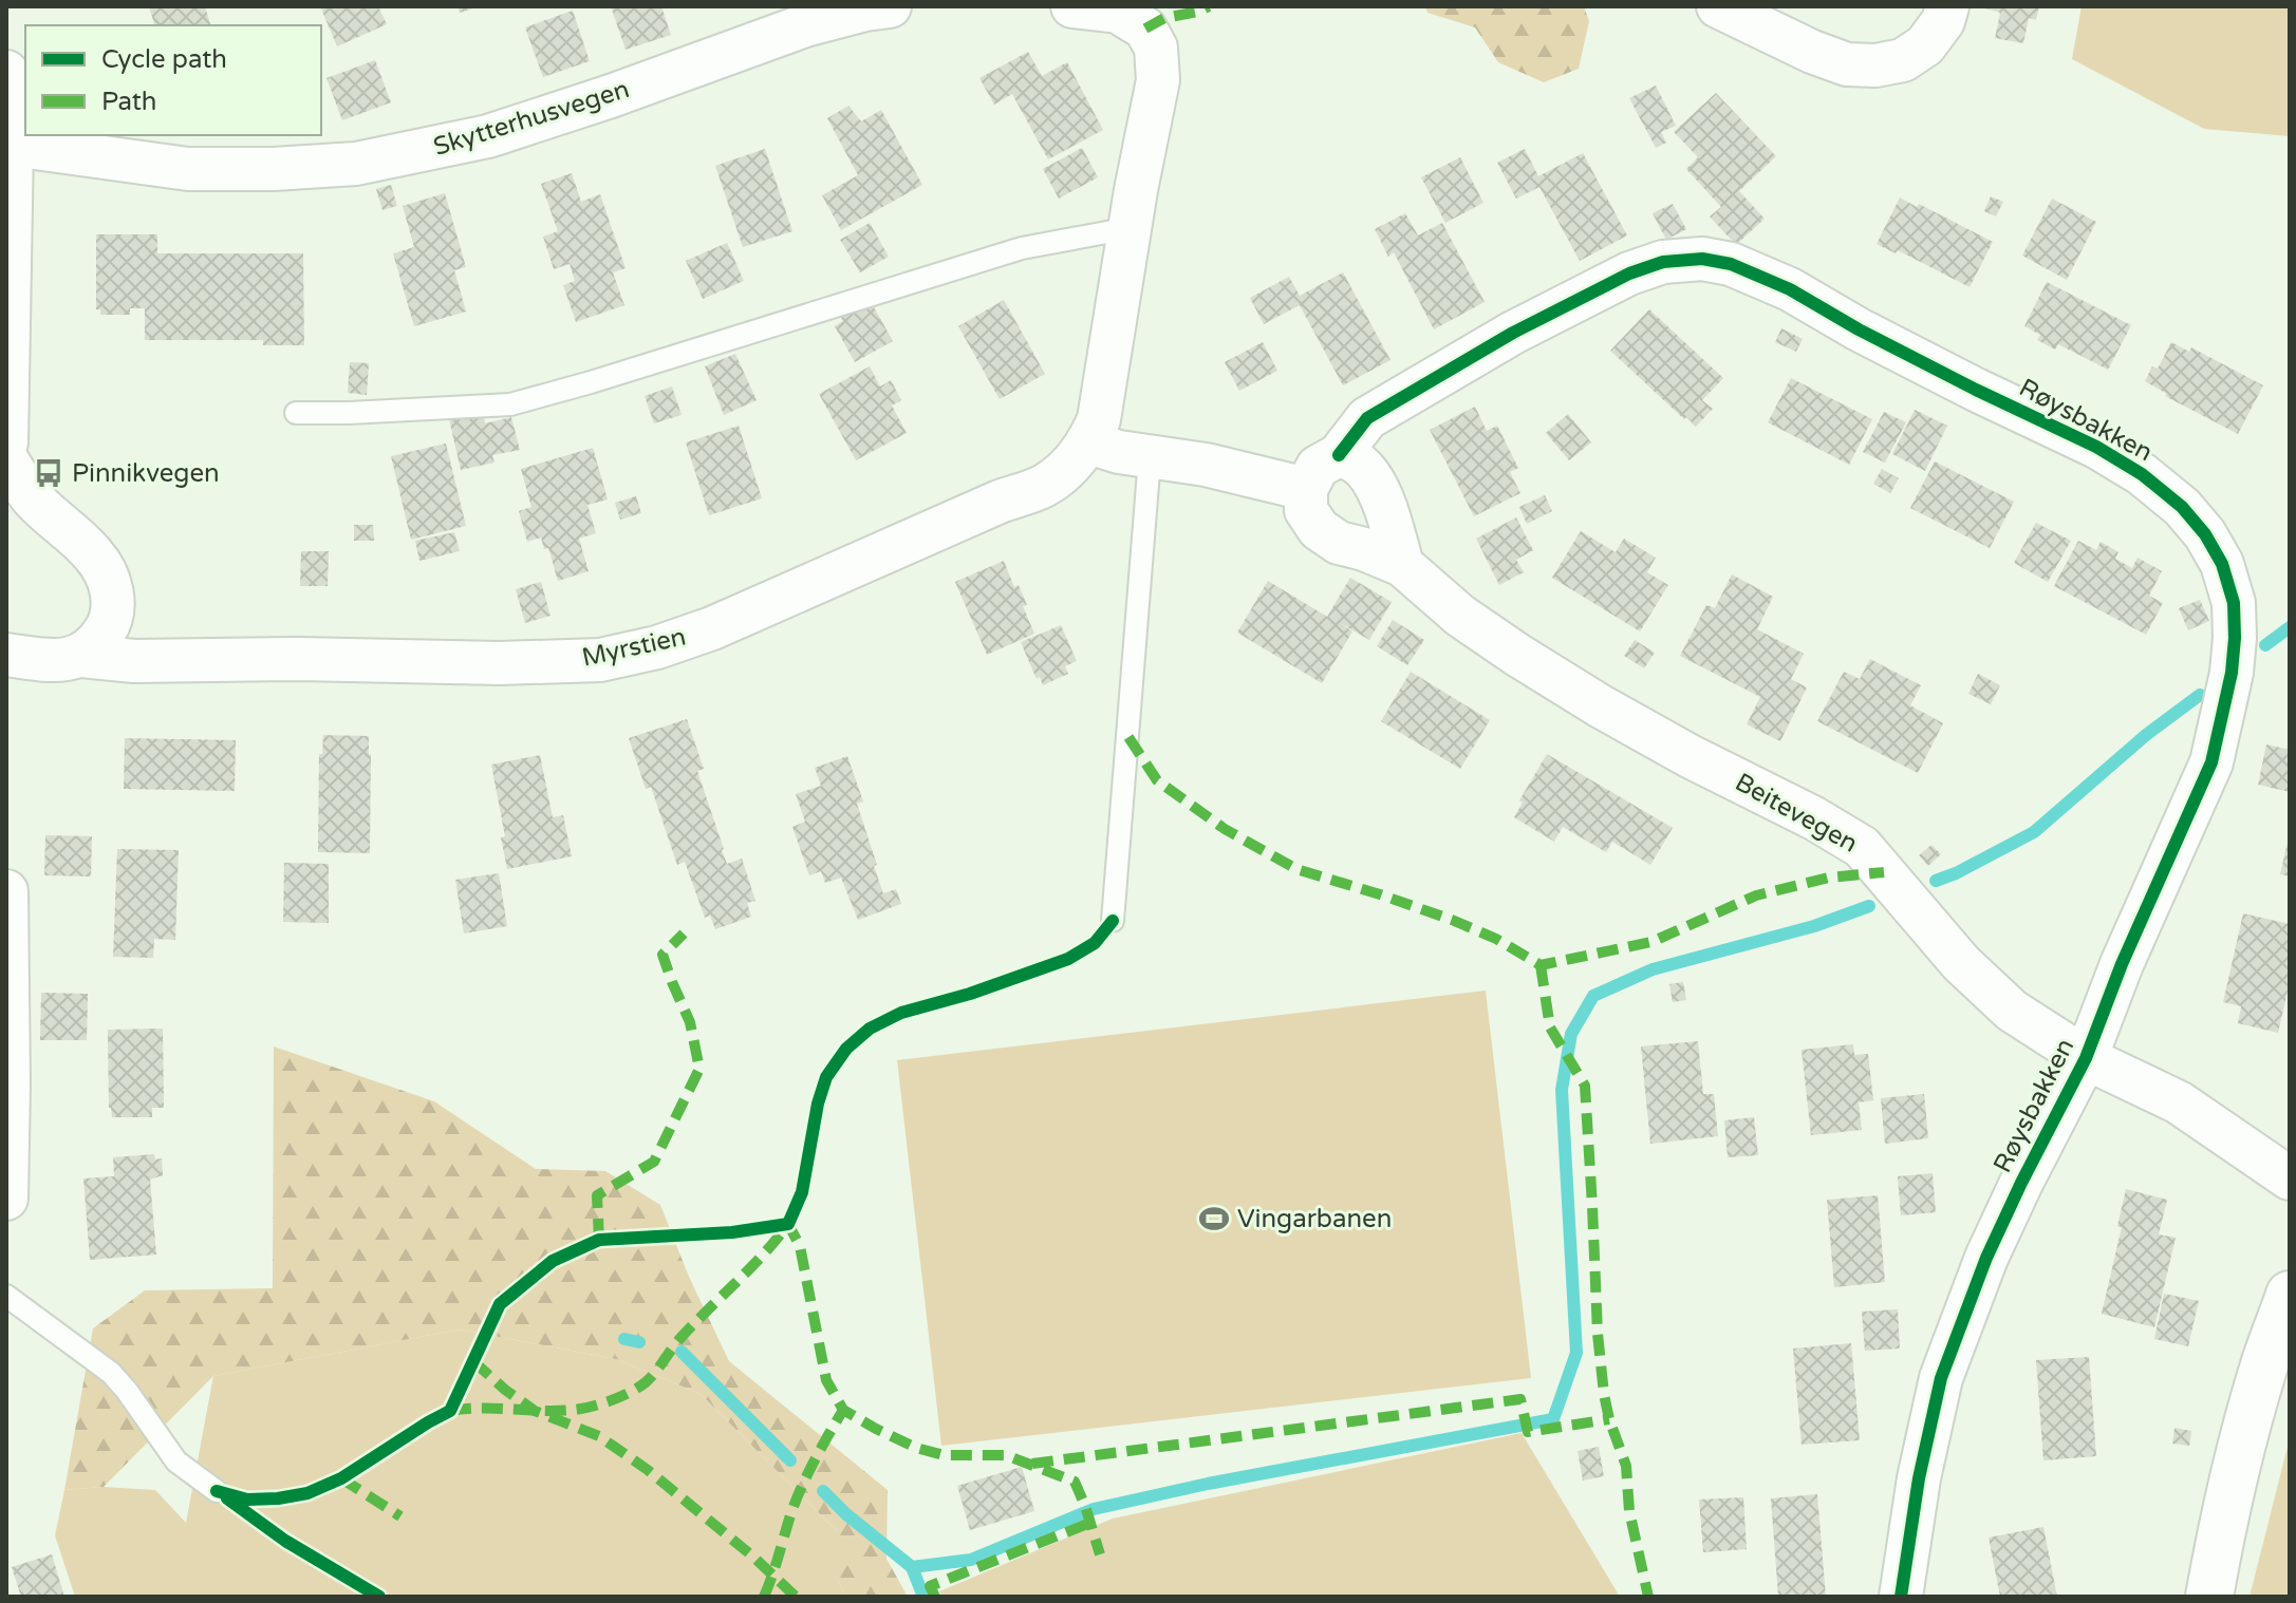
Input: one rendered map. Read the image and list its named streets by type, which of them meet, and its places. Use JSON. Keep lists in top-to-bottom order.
{
  "streets": {
    "street": [
      "Skytterhusvegen",
      "Røysbakken",
      "Myrstien",
      "Beitevegen"
    ]
  },
  "crossings": [
    ["Røysbakken", "Beitevegen"]
  ],
  "places": {
    "bus stop": ["Pinnikvegen"],
    "sports": ["Vingarbanen"]
  },
  "legend": ["Cycle path", "Path"]
}
